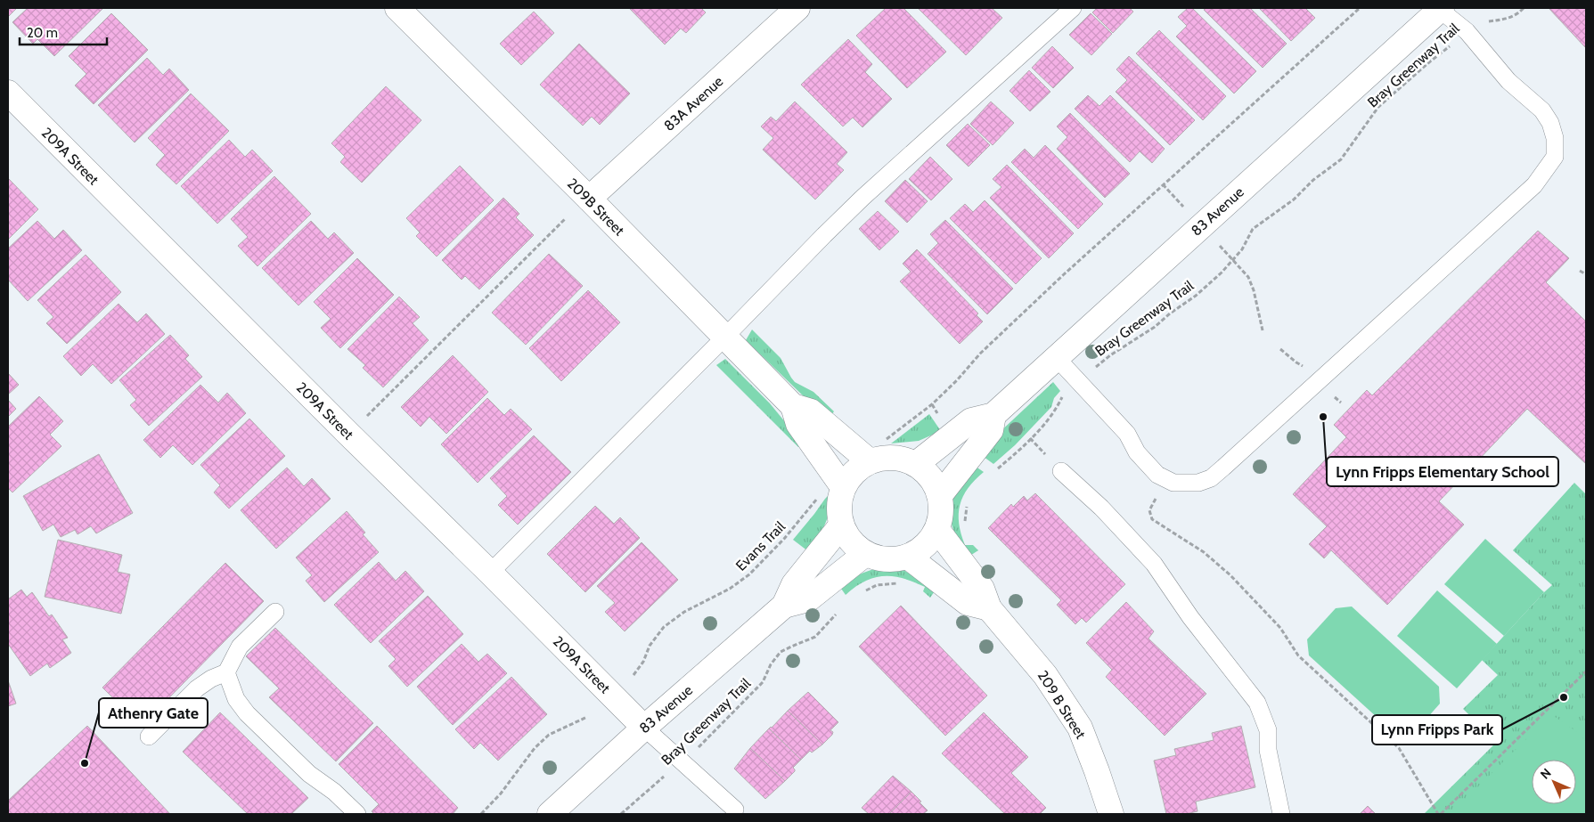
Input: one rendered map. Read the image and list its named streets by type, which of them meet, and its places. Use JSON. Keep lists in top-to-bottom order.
{
  "streets": {
    "street": [
      "83A Avenue",
      "209A Street",
      "209B Street",
      "83 Avenue",
      "209 B Street"
    ],
    "path": ["Bray Greenway Trail", "Evans Trail"]
  },
  "crossings": [
    ["83A Avenue", "209B Street"],
    ["209A Street", "83 Avenue"],
    ["209B Street", "83 Avenue"],
    ["209B Street", "Evans Trail"],
    ["209B Street", "209 B Street"],
    ["83 Avenue", "Evans Trail"],
    ["83 Avenue", "209 B Street"],
    ["Evans Trail", "209 B Street"]
  ],
  "places": ["Lynn Fripps Elementary School", "Lynn Fripps Park", "Athenry Gate"],
  "scale_bar": "20 m",
  "north": "top left"
}
